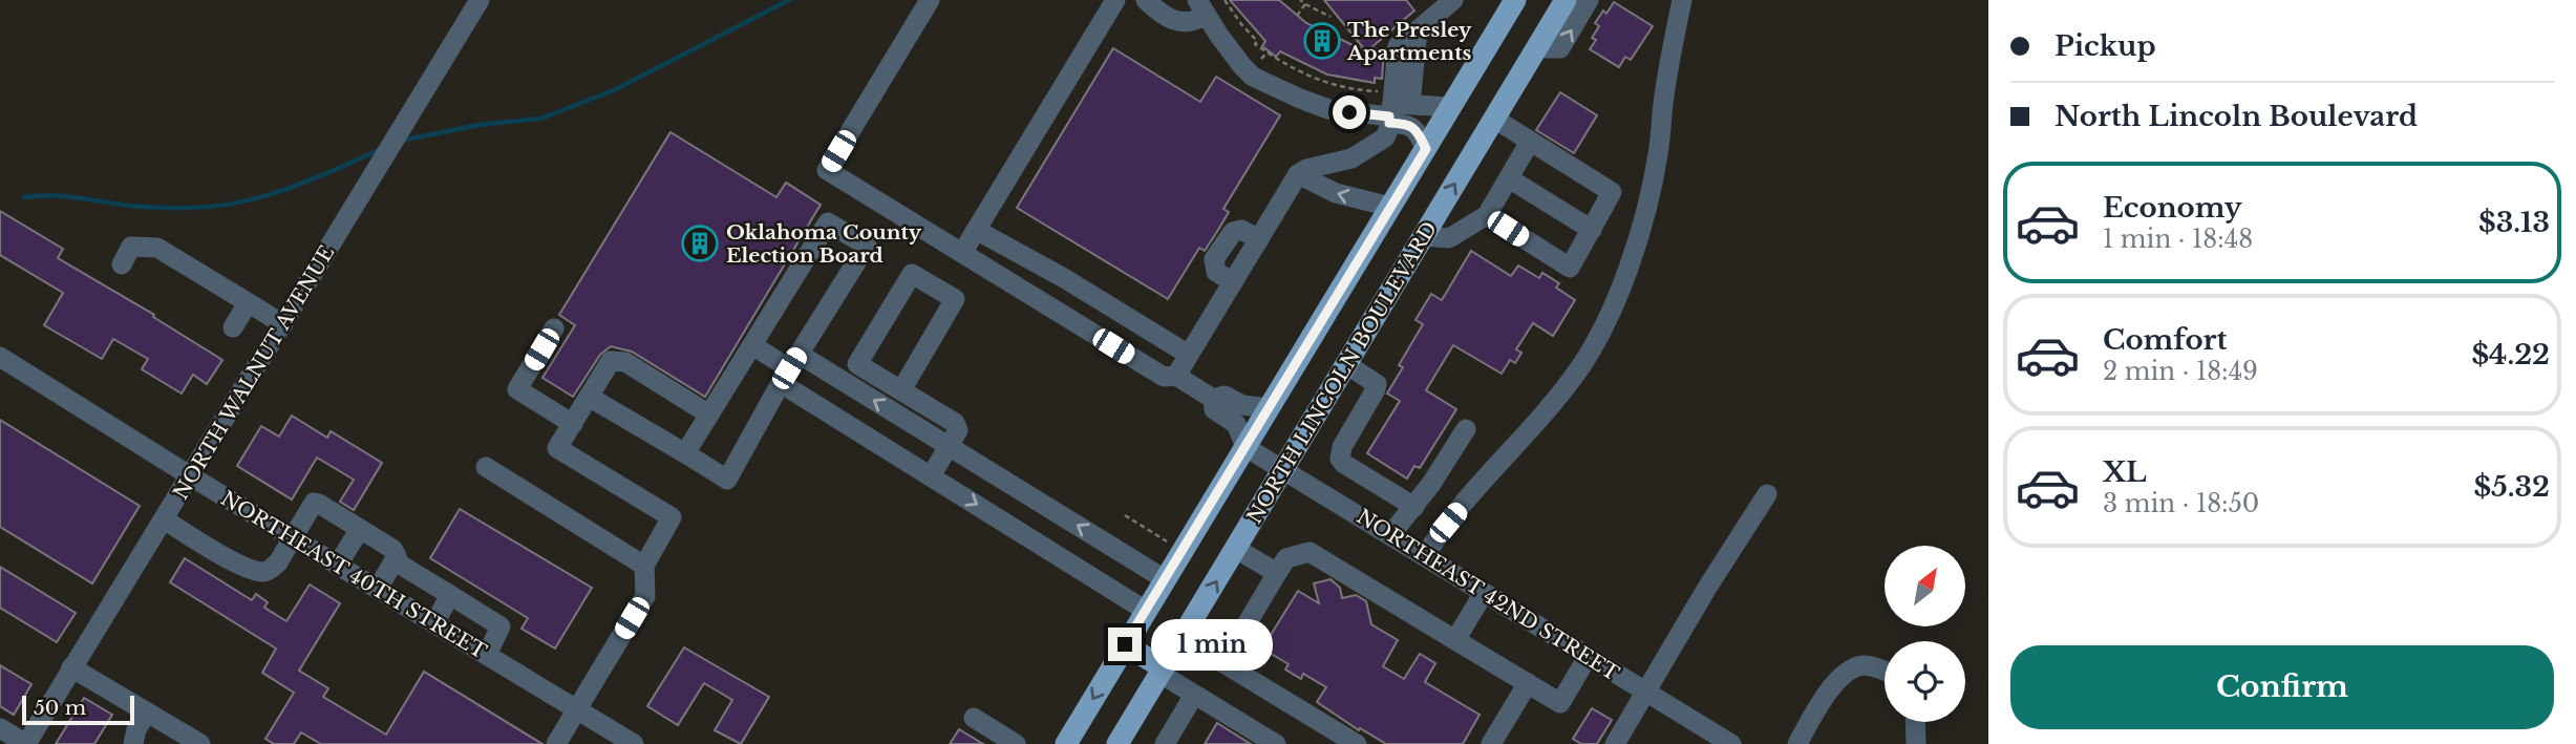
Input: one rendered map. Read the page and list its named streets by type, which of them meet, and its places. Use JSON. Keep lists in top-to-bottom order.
{
  "streets": {
    "main road": ["NORTH LINCOLN BOULEVARD"],
    "street": ["NORTH WALNUT AVENUE", "NORTHEAST 40TH STREET", "NORTHEAST 42ND STREET"]
  },
  "crossings": [
    ["NORTH WALNUT AVENUE", "NORTHEAST 40TH STREET"],
    ["NORTH LINCOLN BOULEVARD", "NORTHEAST 42ND STREET"]
  ],
  "places": {
    "building": ["The Presley Apartments", "Oklahoma County Election Board"]
  },
  "scale_bar": "50 m",
  "north": "top right",
  "page": {
    "banner": ["Pickup", "North Lincoln Boulevard"],
    "list": [
      {
        "name": "Economy",
        "note": "1 min · 18:48",
        "value": "$3.13"
      },
      {
        "name": "Comfort",
        "note": "2 min · 18:49",
        "value": "$4.22"
      },
      {
        "name": "XL",
        "note": "3 min · 18:50",
        "value": "$5.32"
      }
    ],
    "bubble": "1 min",
    "buttons": "Confirm",
    "scale": "50 m"
  }
}
